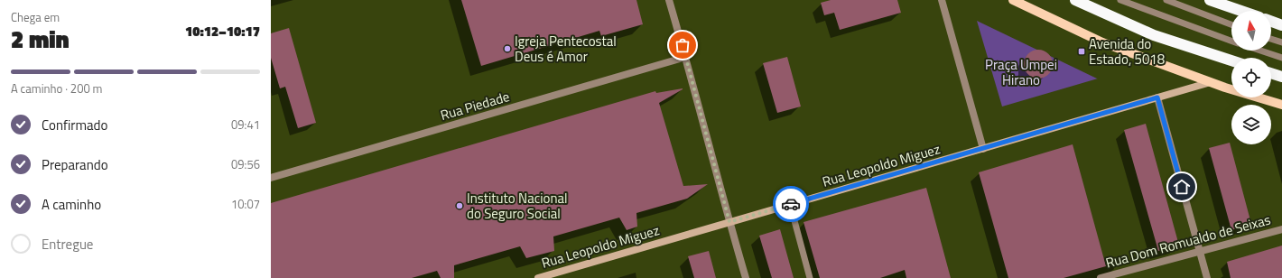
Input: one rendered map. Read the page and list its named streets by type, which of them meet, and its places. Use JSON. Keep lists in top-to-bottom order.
{
  "streets": {
    "main road": ["Rua Leopoldo Miguez"],
    "street": ["Rua Piedade", "Rua Dom Romualdo de Seixas"]
  },
  "parks": ["Praça Umpei Hirano"],
  "places": {
    "other": ["Igreja Pentecostal Deus é Amor", "Instituto Nacional do Seguro Social"],
    "transit": ["Avenida do Estado, 5018"]
  },
  "north": "top",
  "page": {
    "heading": ["2 min", "Chega em", "10:12–10:17"],
    "bar": "A caminho · 200 m",
    "list": [
      ["Confirmado", "09:41"],
      ["Preparando", "09:56"],
      ["A caminho", "10:07"],
      "Entregue"
    ]
  }
}
